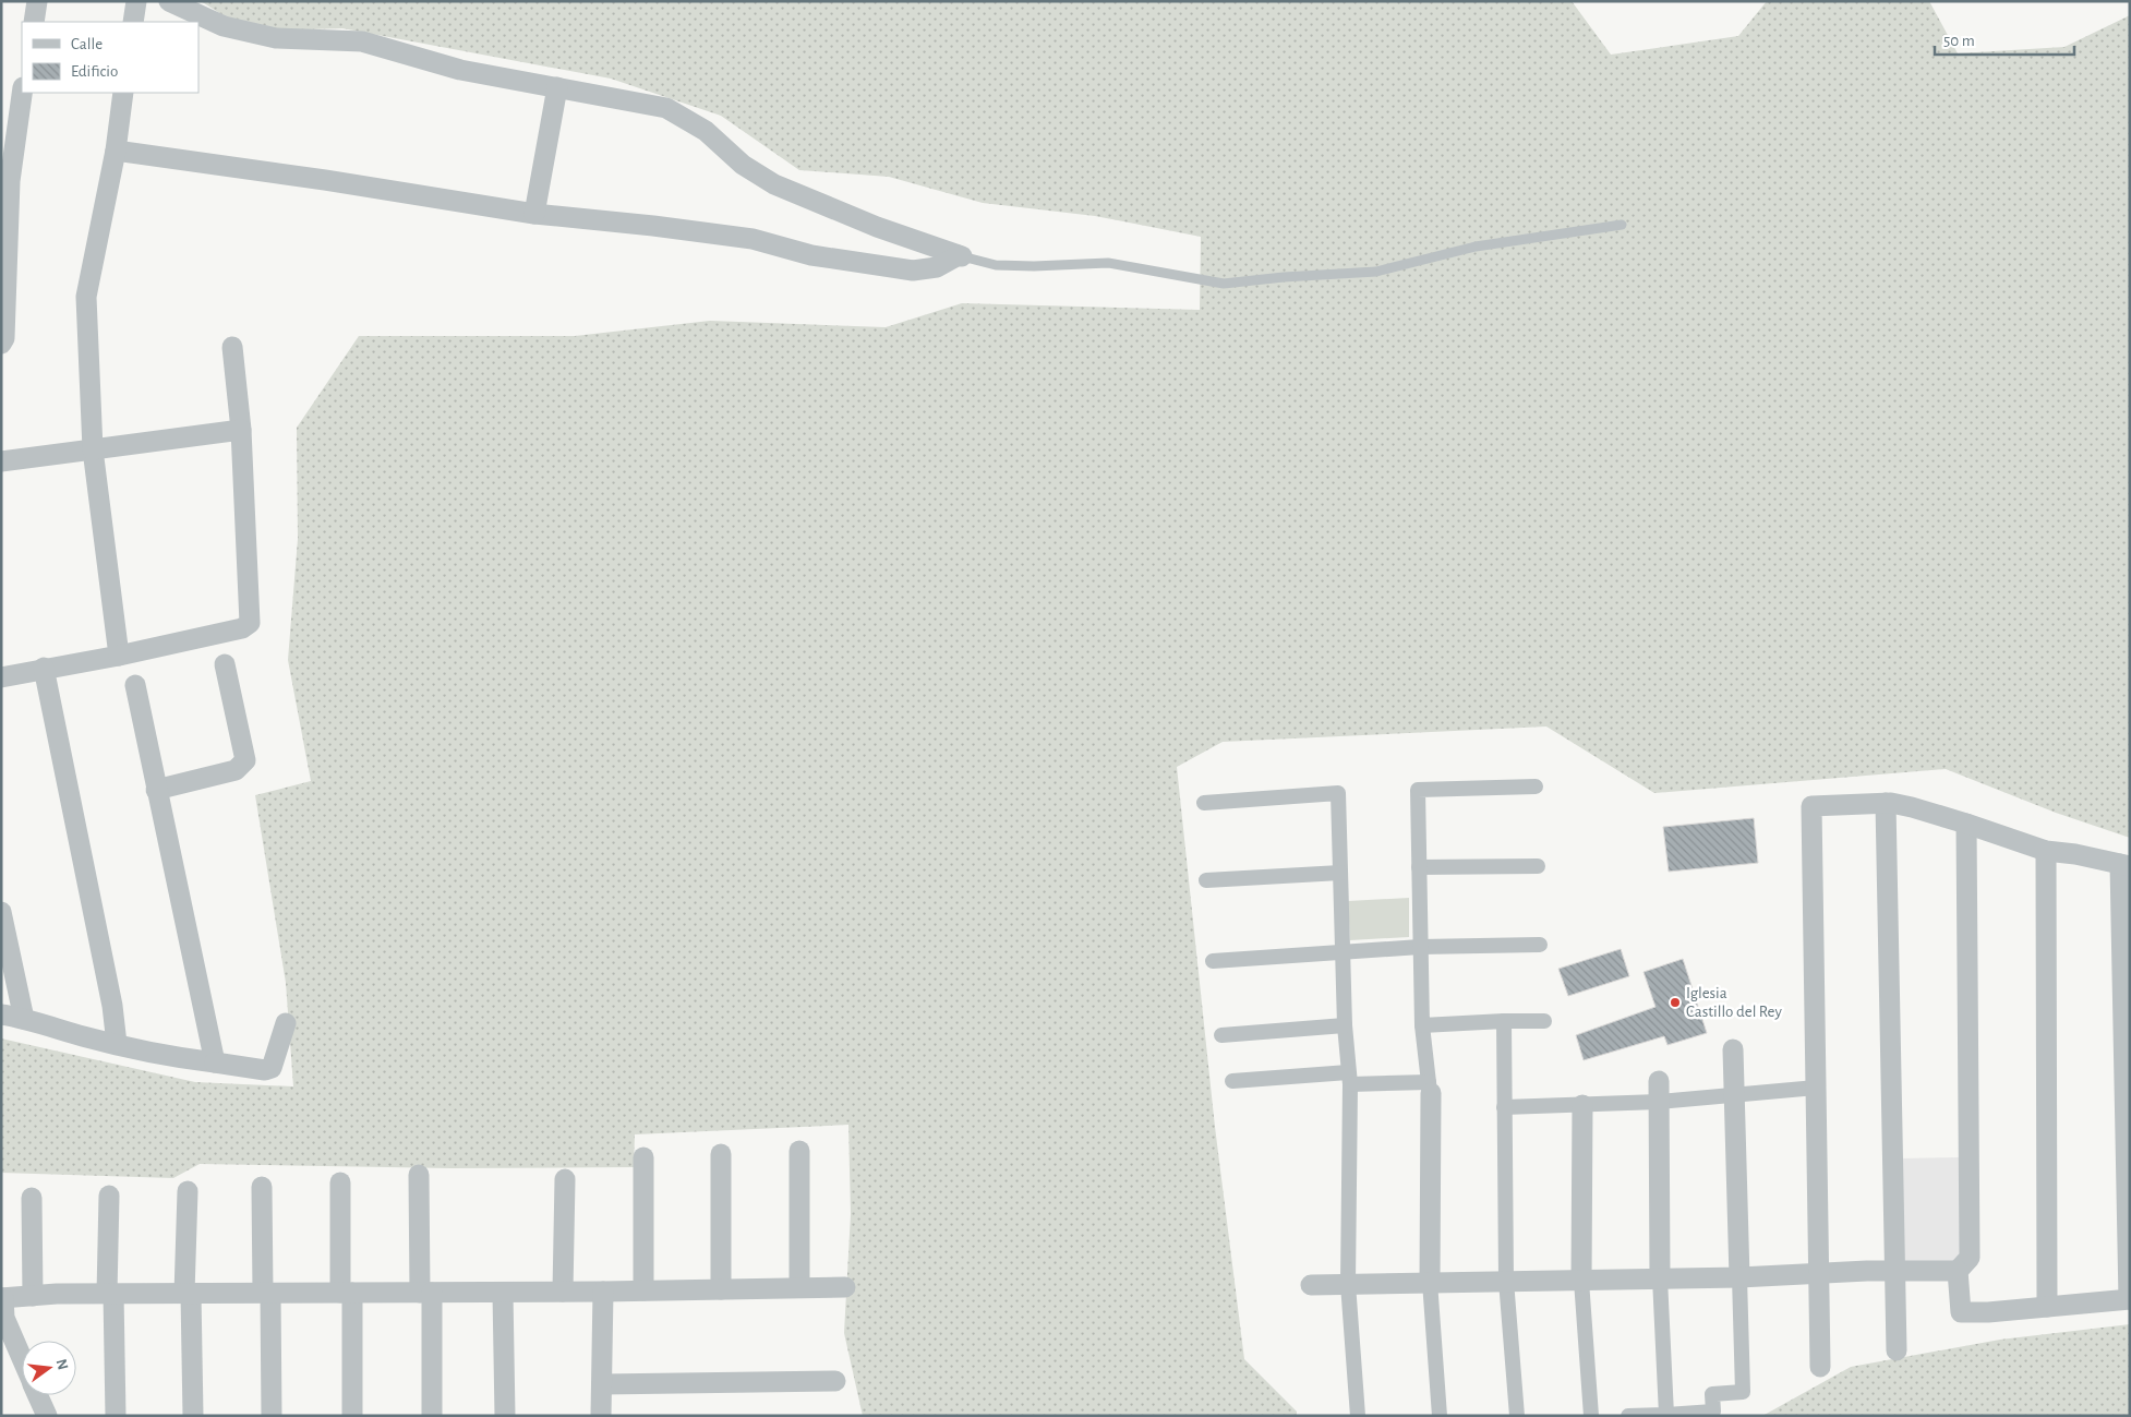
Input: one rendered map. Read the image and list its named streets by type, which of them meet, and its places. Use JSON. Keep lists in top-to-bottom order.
{
  "places": ["Iglesia Castillo del Rey"],
  "legend": ["Calle", "Edificio"],
  "scale_bar": "50 m",
  "north": "right"
}
